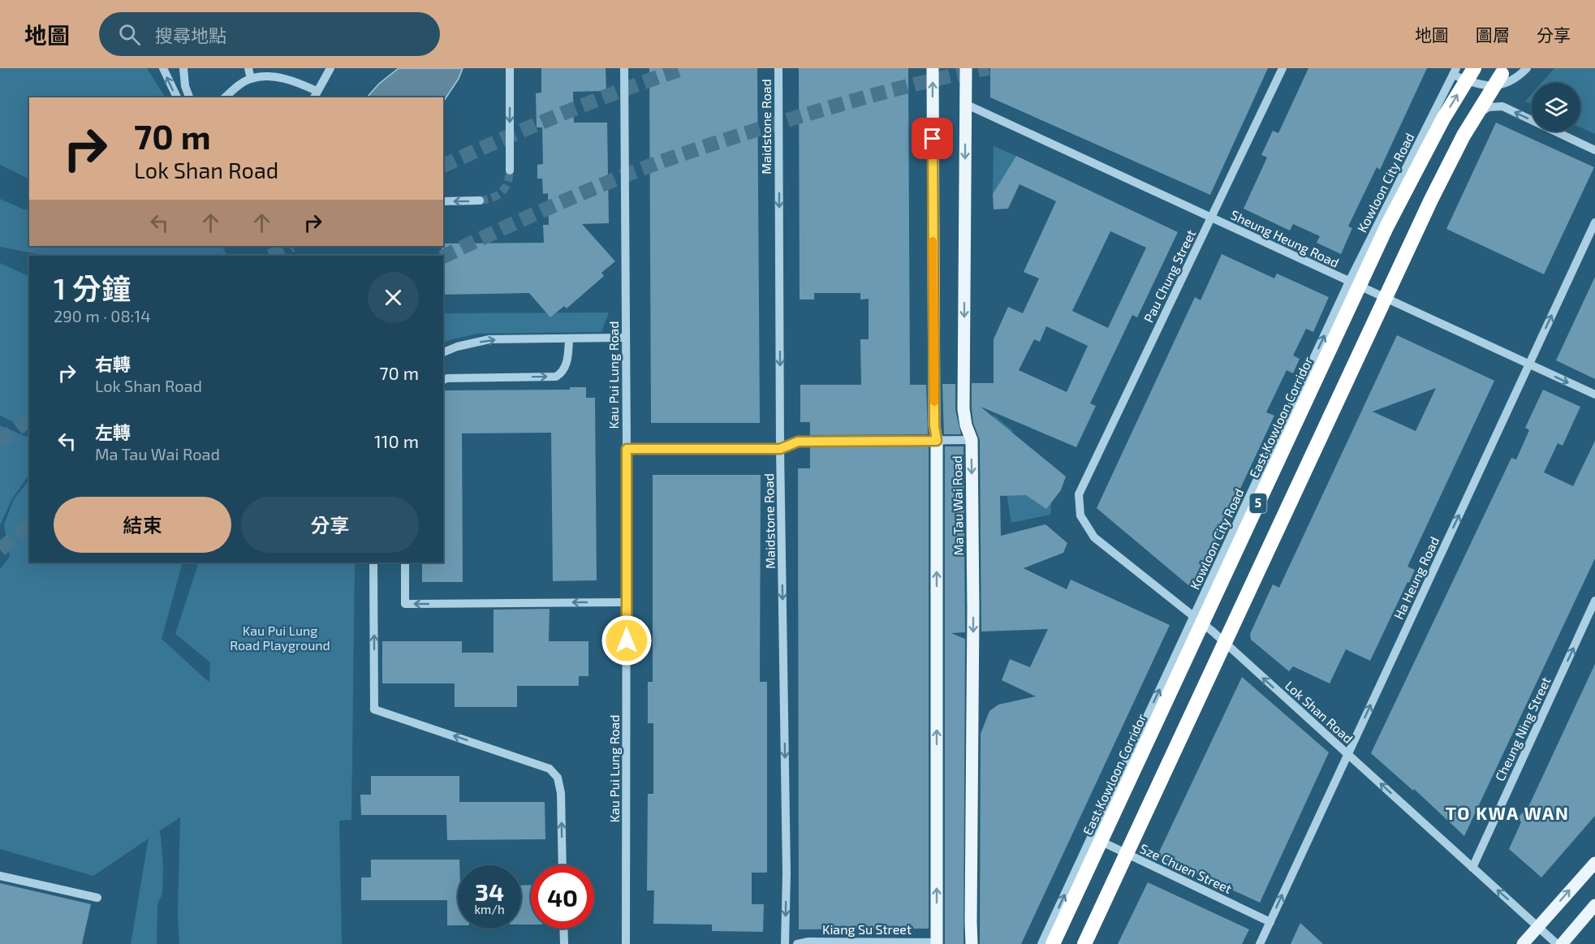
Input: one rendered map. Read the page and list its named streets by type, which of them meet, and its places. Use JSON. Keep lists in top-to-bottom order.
{
  "streets": {
    "highway": ["East Kowloon Corridor", "5"],
    "main road": ["Ma Tau Wai Road"],
    "street": [
      "Maidstone Road",
      "Kowloon City Road",
      "Sheung Heung Road",
      "Pau Chung Street",
      "Kau Pui Lung Road",
      "Ha Heung Road",
      "Lok Shan Road",
      "Cheung Ning Street",
      "Sze Chuen Street",
      "Kiang Su Street"
    ]
  },
  "crossings": [
    ["Kowloon City Road", "Sheung Heung Road"],
    ["Kowloon City Road", "Lok Shan Road"],
    ["Kowloon City Road", "Sze Chuen Street"],
    ["Sheung Heung Road", "Pau Chung Street"],
    ["Sheung Heung Road", "Ma Tau Wai Road"],
    ["Sheung Heung Road", "Ha Heung Road"],
    ["Pau Chung Street", "Lok Shan Road"],
    ["Ma Tau Wai Road", "Kiang Su Street"],
    ["Ha Heung Road", "Lok Shan Road"],
    ["Ha Heung Road", "Sze Chuen Street"],
    ["Lok Shan Road", "Cheung Ning Street"]
  ],
  "one_way": [
    "Maidstone Road",
    "Ha Heung Road",
    "Lok Shan Road",
    "Cheung Ning Street"
  ],
  "districts": ["TO KWA WAN"],
  "parks": ["Kau Pui Lung Road Playground"],
  "page": {
    "header": "地圖",
    "search": "搜尋地點",
    "nav": ["地圖", "圖層", "分享"],
    "turn": ["70 m", "Lok Shan Road"],
    "heading": ["1 分鐘", "290 m · 08:14"],
    "list": [
      {
        "name": "右轉",
        "note": "Lok Shan Road",
        "value": "70 m"
      },
      {
        "name": "左轉",
        "note": "Ma Tau Wai Road",
        "value": "110 m"
      }
    ],
    "buttons": ["結束", "分享"],
    "speed": "34 km/h",
    "limit": "40"
  }
}
